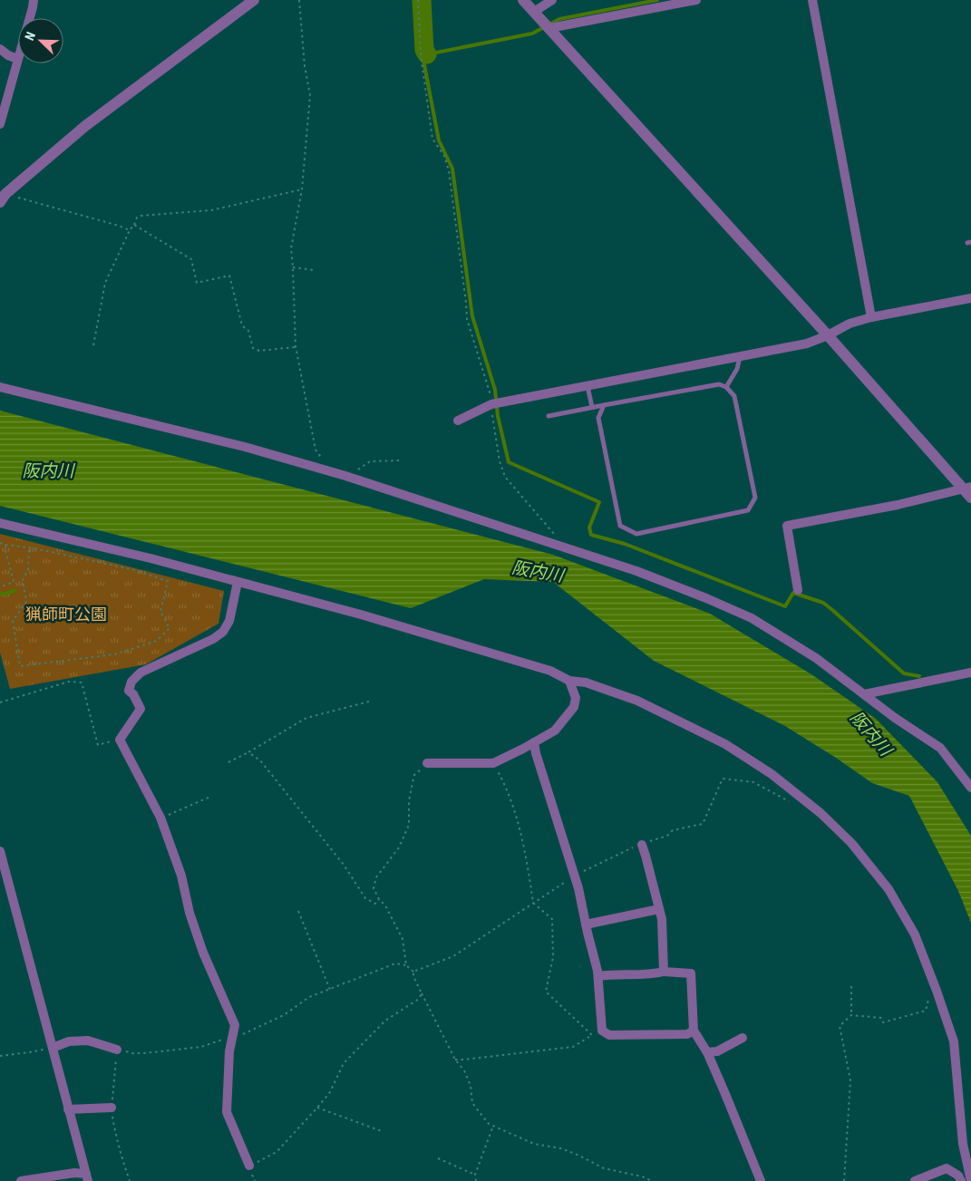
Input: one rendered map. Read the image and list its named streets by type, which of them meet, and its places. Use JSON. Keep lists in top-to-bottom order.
{
  "water": ["阪内川"],
  "parks": ["猟師町公園"],
  "north": "top left"
}
